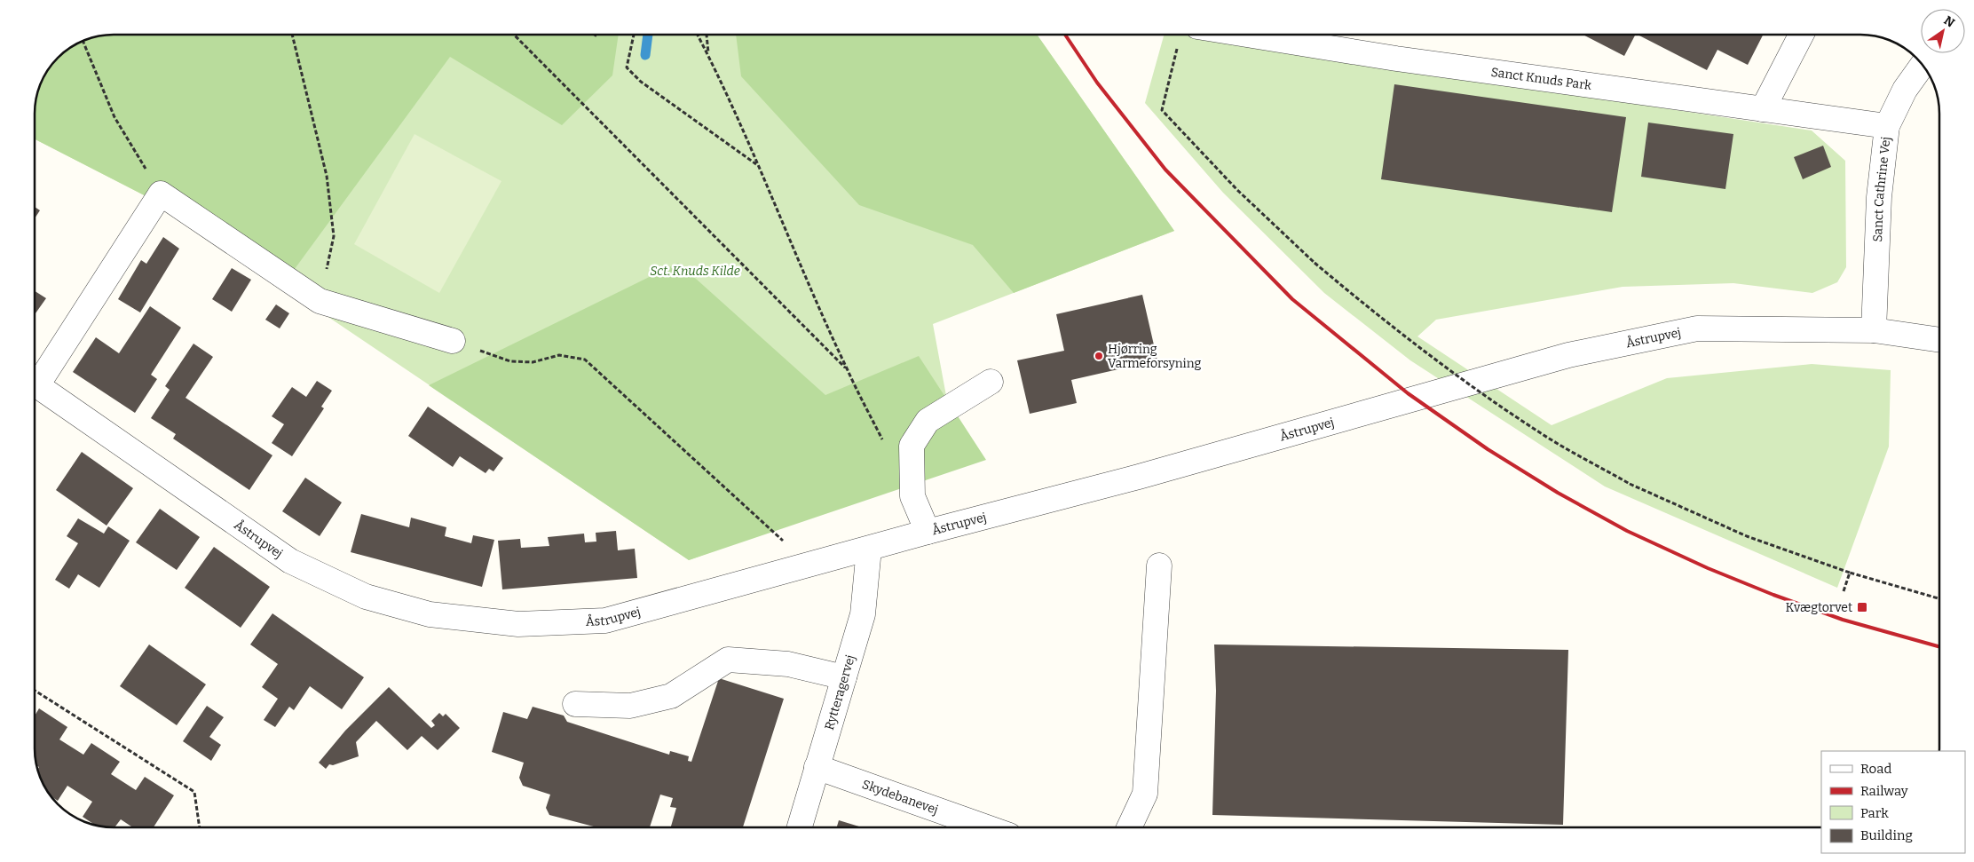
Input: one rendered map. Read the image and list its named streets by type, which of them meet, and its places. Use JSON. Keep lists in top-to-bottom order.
{
  "streets": {
    "street": [
      "Sanct Knuds Park",
      "Sanct Cathrine Vej",
      "Åstrupvej",
      "Rytteragervej",
      "Skydebanevej"
    ]
  },
  "crossings": [
    ["Sanct Knuds Park", "Sanct Cathrine Vej"],
    ["Sanct Cathrine Vej", "Åstrupvej"],
    ["Åstrupvej", "Rytteragervej"],
    ["Rytteragervej", "Skydebanevej"]
  ],
  "parks": ["Sct. Knuds Kilde"],
  "places": {
    "other": ["Hjørring Varmeforsyning"],
    "transit": ["Kvægtorvet"]
  },
  "legend": [
    "Road",
    "Railway",
    "Park",
    "Building"
  ],
  "north": "top right"
}
